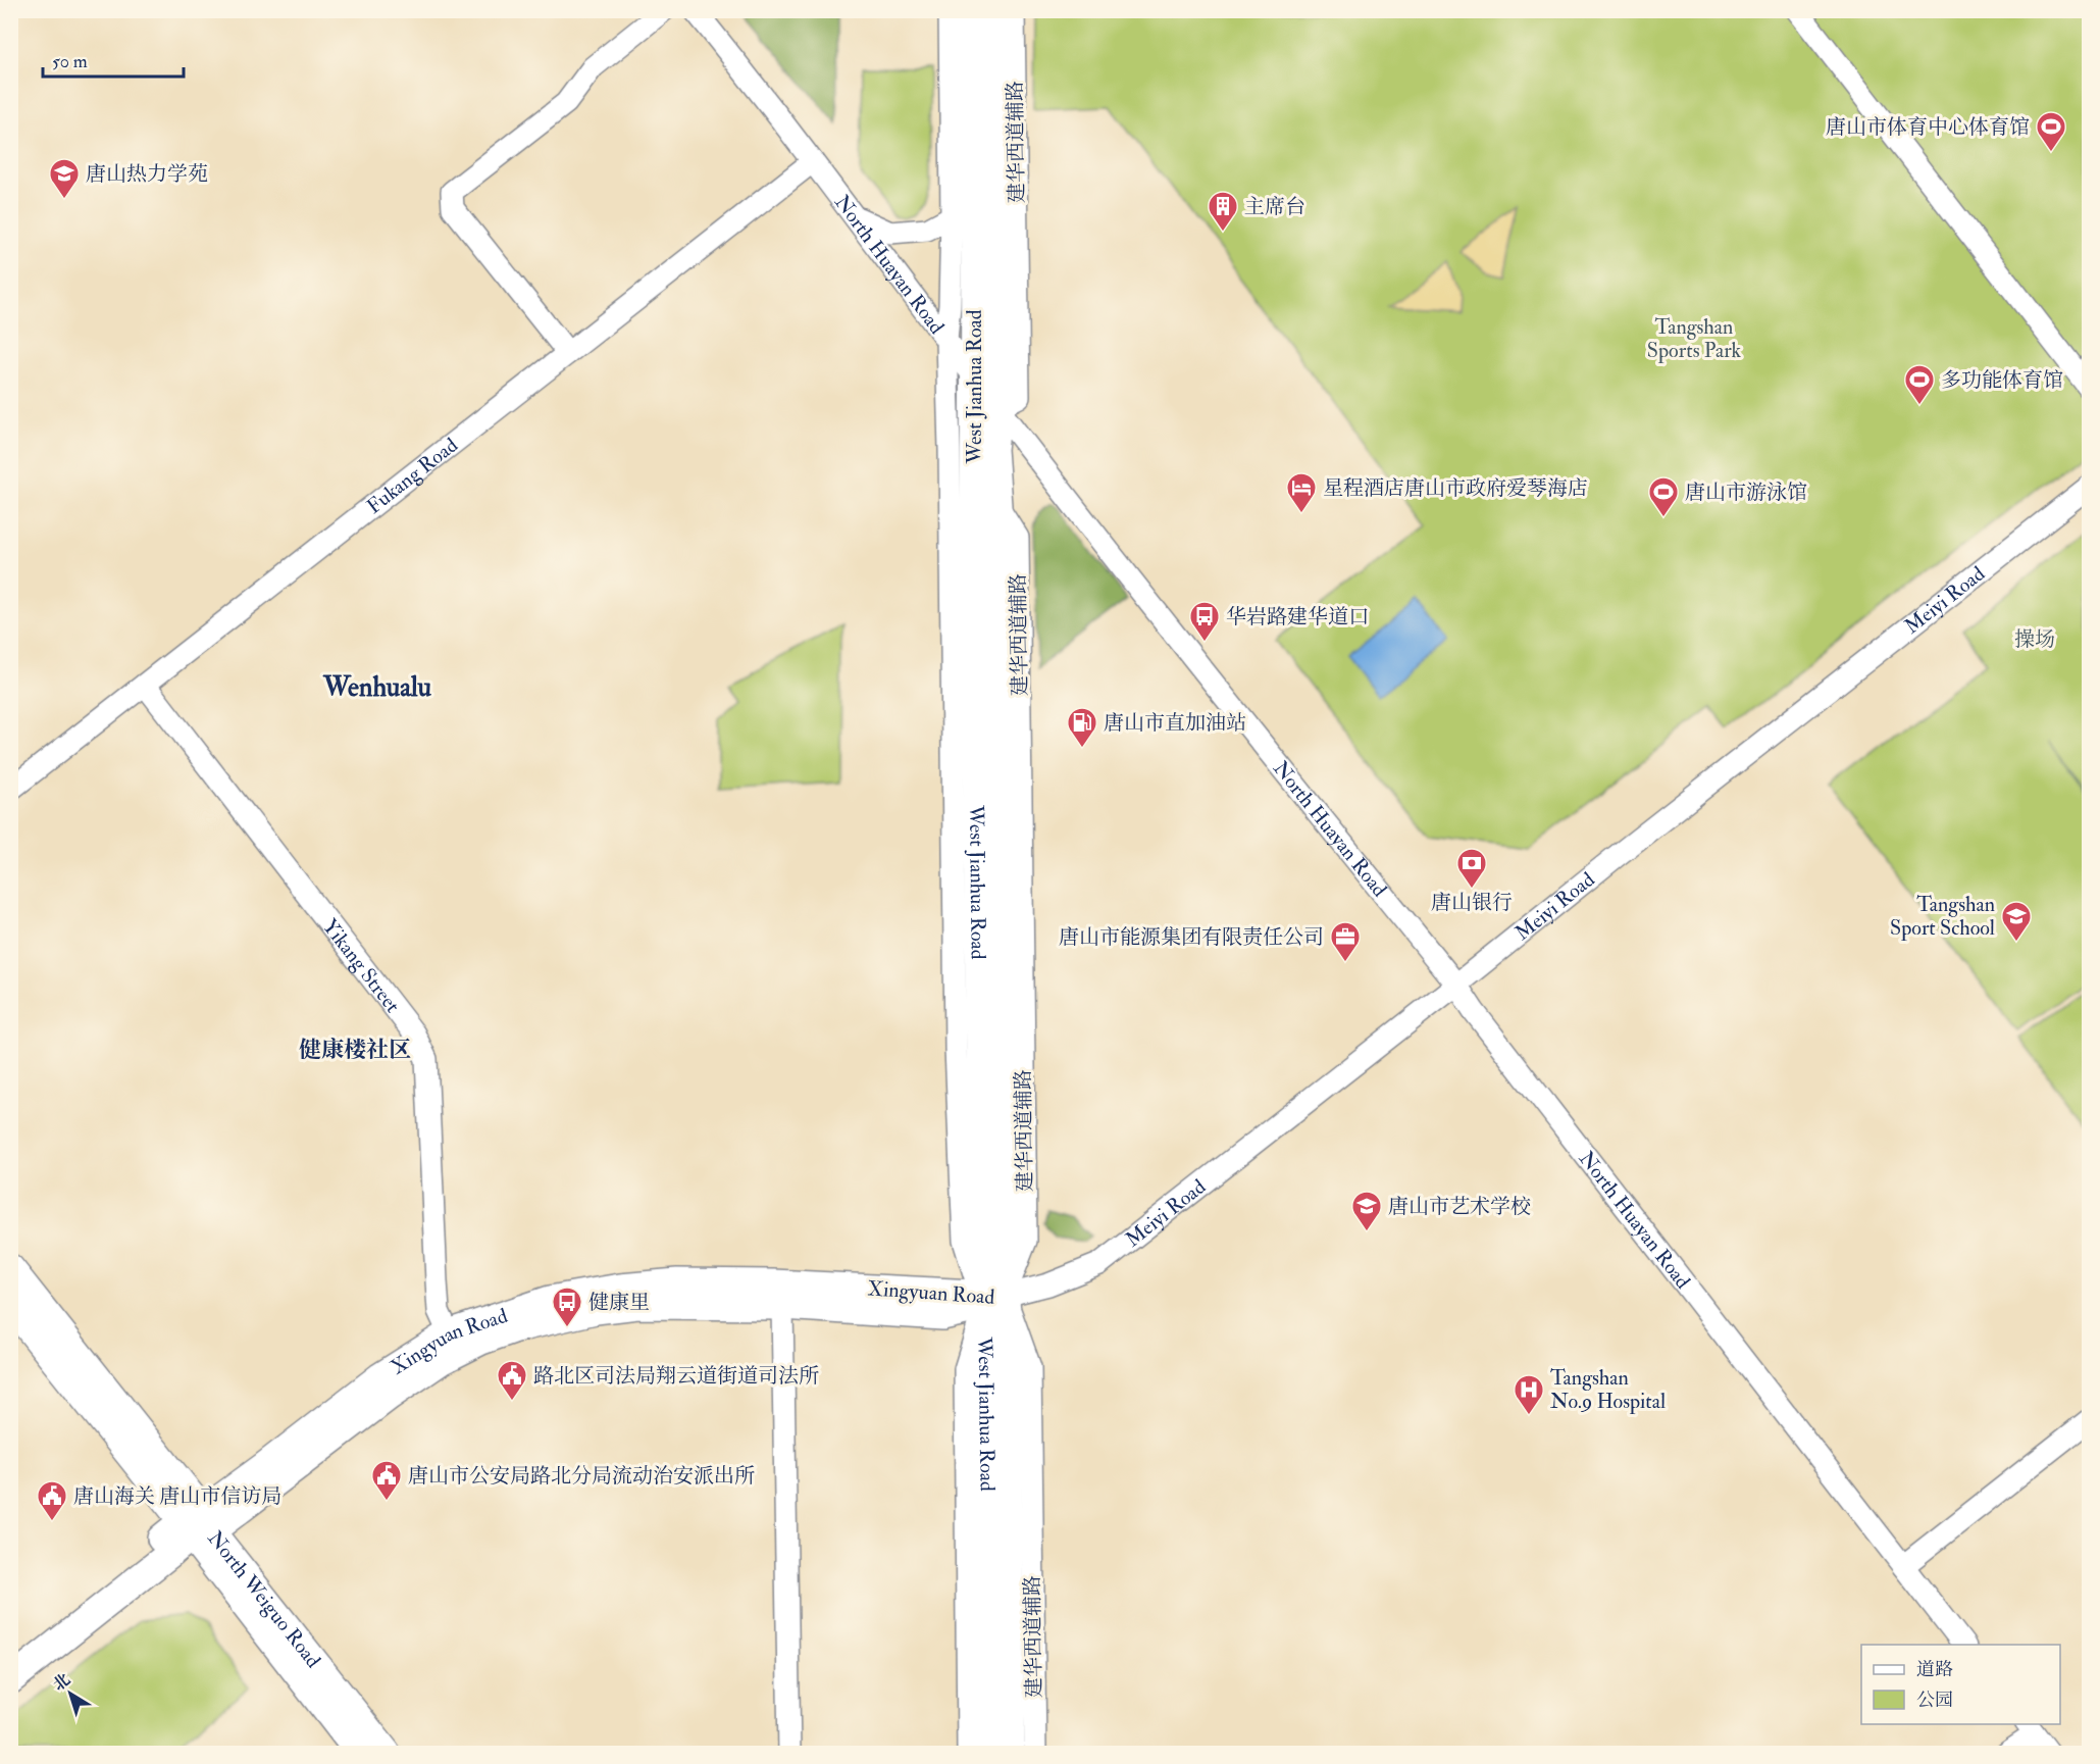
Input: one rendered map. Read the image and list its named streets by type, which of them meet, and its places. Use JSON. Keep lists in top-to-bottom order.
{
  "streets": {
    "main road": ["West Jianhua Road", "Xingyuan Road", "North Weiguo Road"],
    "street": [
      "建华西道辅路",
      "North Huayan Road",
      "Fukang Road",
      "Meiyi Road",
      "Yikang Street"
    ]
  },
  "crossings": [
    ["建华西道辅路", "North Huayan Road"],
    ["建华西道辅路", "West Jianhua Road"],
    ["建华西道辅路", "Meiyi Road"],
    ["建华西道辅路", "Xingyuan Road"],
    ["North Huayan Road", "West Jianhua Road"],
    ["North Huayan Road", "Fukang Road"],
    ["North Huayan Road", "Meiyi Road"],
    ["West Jianhua Road", "Meiyi Road"],
    ["West Jianhua Road", "Xingyuan Road"],
    ["Fukang Road", "Yikang Street"],
    ["Meiyi Road", "Xingyuan Road"],
    ["Yikang Street", "Xingyuan Road"],
    ["Xingyuan Road", "North Weiguo Road"]
  ],
  "districts": ["Wenhualu", "健康楼社区"],
  "parks": ["Tangshan Sports Park", "操场"],
  "places": {
    "sports": ["唐山市体育中心体育馆", "多功能体育馆", "唐山市游泳馆"],
    "school or university": ["唐山热力学苑", "Tangshan Sport School", "唐山市艺术学校"],
    "building": ["主席台"],
    "hotel": ["星程酒店唐山市政府爱琴海店"],
    "bus stop": ["华岩路建华道口", "健康里"],
    "fuel station": ["唐山市直加油站"],
    "bank": ["唐山银行"],
    "office": ["唐山市能源集团有限责任公司"],
    "public building": ["路北区司法局翔云道街道司法所", "唐山市公安局路北分局流动治安派出所", "唐山海关 唐山市信访局"],
    "hospital": ["Tangshan No.9 Hospital"]
  },
  "legend": ["道路", "公园"],
  "scale_bar": "50 m",
  "north": "top left"
}
